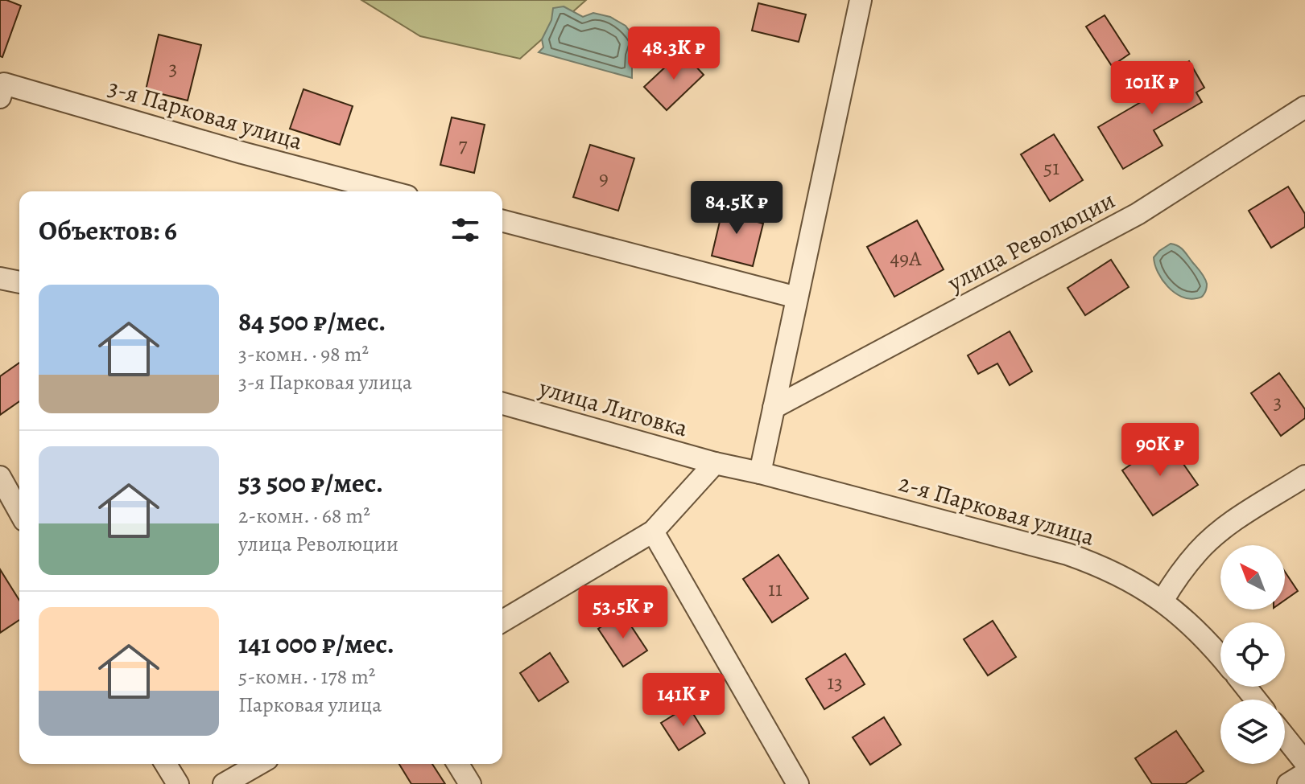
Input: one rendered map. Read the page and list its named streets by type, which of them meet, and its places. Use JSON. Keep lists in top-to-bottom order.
{
  "streets": {
    "street": [
      "3-я Парковая улица",
      "улица Революции",
      "улица Лиговка",
      "2-я Парковая улица"
    ]
  },
  "crossings": [
    ["улица Лиговка", "2-я Парковая улица"]
  ],
  "house_numbers": [
    "3",
    "7",
    "51",
    "9",
    "49А",
    "3",
    "11",
    "13"
  ],
  "north": "top left",
  "page": {
    "price": [
      "48.3K ₽",
      "101K ₽",
      "84.5K ₽",
      "90K ₽",
      "53.5K ₽",
      "141K ₽"
    ],
    "heading": "Объектов: 6",
    "list": [
      {
        "name": "84 500 ₽/мес.",
        "note": "3-комн. · 98 m² · 3-я Парковая улица"
      },
      {
        "name": "53 500 ₽/мес.",
        "note": "2-комн. · 68 m² · улица Революции"
      },
      {
        "name": "141 000 ₽/мес.",
        "note": "5-комн. · 178 m² · Парковая улица"
      }
    ]
  }
}
